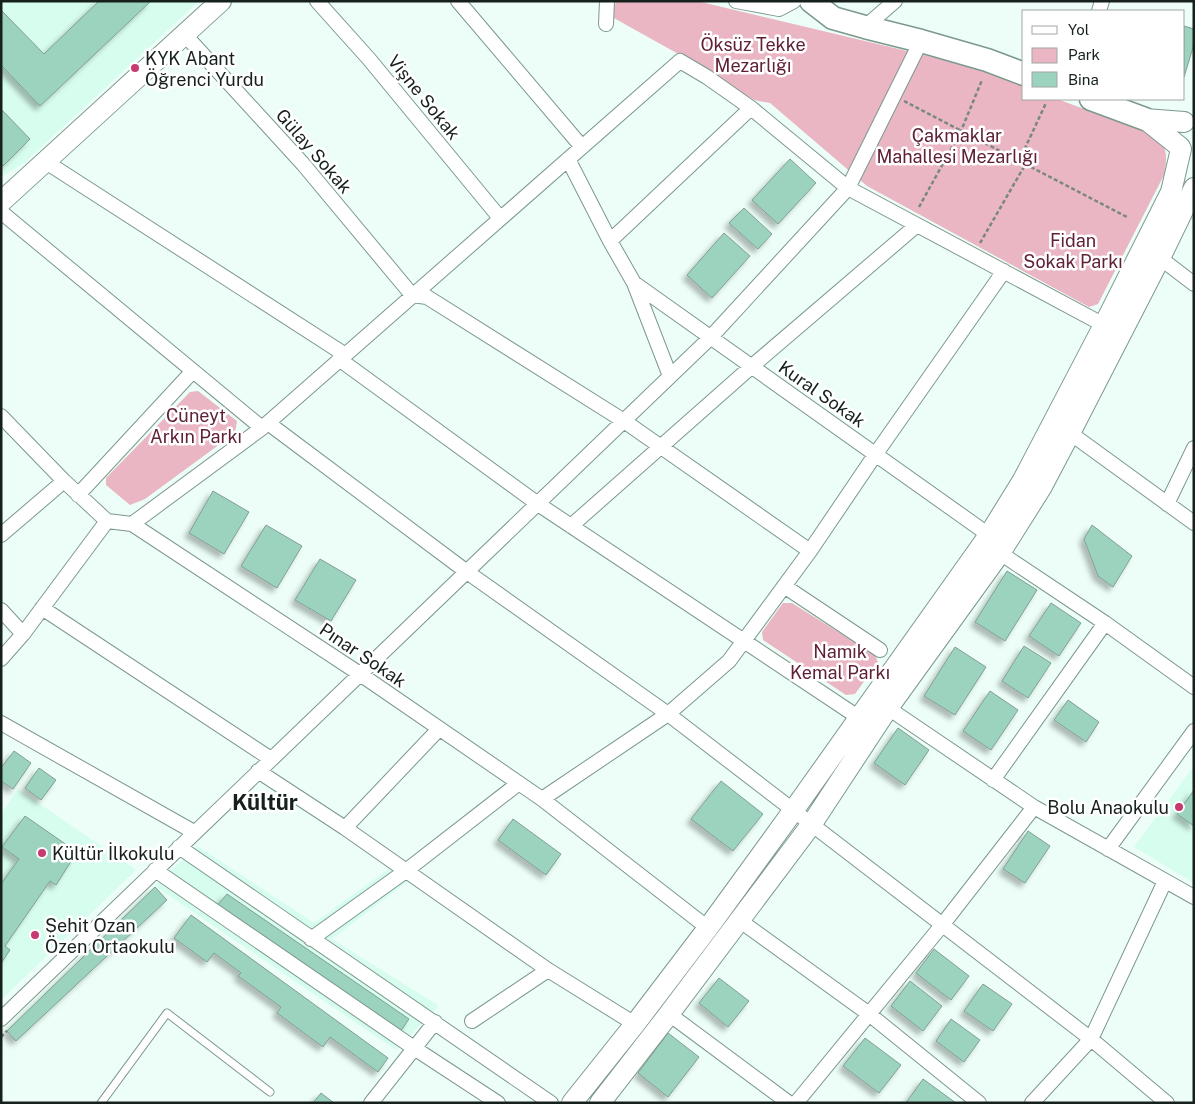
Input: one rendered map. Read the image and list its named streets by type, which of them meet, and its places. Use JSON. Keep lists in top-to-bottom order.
{
  "streets": {
    "street": [
      "Vişne Sokak",
      "Gülay Sokak",
      "Kural Sokak",
      "Pınar Sokak"
    ]
  },
  "districts": ["Kültür"],
  "parks": [
    "Öksüz Tekke Mezarlığı",
    "Çakmaklar Mahallesi Mezarlığı",
    "Fidan Sokak Parkı",
    "Cüneyt Arkın Parkı",
    "Namık Kemal Parkı"
  ],
  "places": [
    "KYK Abant Öğrenci Yurdu",
    "Bolu Anaokulu",
    "Kültür İlkokulu",
    "Şehit Ozan Özen Ortaokulu"
  ],
  "legend": ["Yol", "Park", "Bina"]
}
